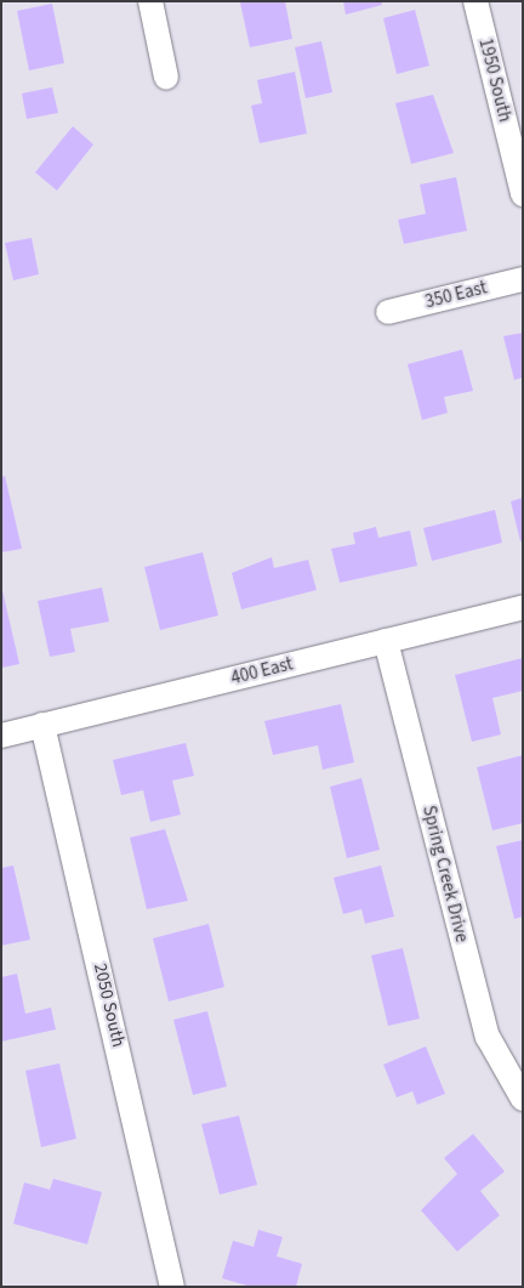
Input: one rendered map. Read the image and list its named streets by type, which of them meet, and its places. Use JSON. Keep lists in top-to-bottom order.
{
  "streets": {
    "street": [
      "1950 South",
      "350 East",
      "400 East",
      "Spring Creek Drive",
      "2050 South"
    ]
  },
  "crossings": [
    ["400 East", "Spring Creek Drive"],
    ["400 East", "2050 South"]
  ]
}
